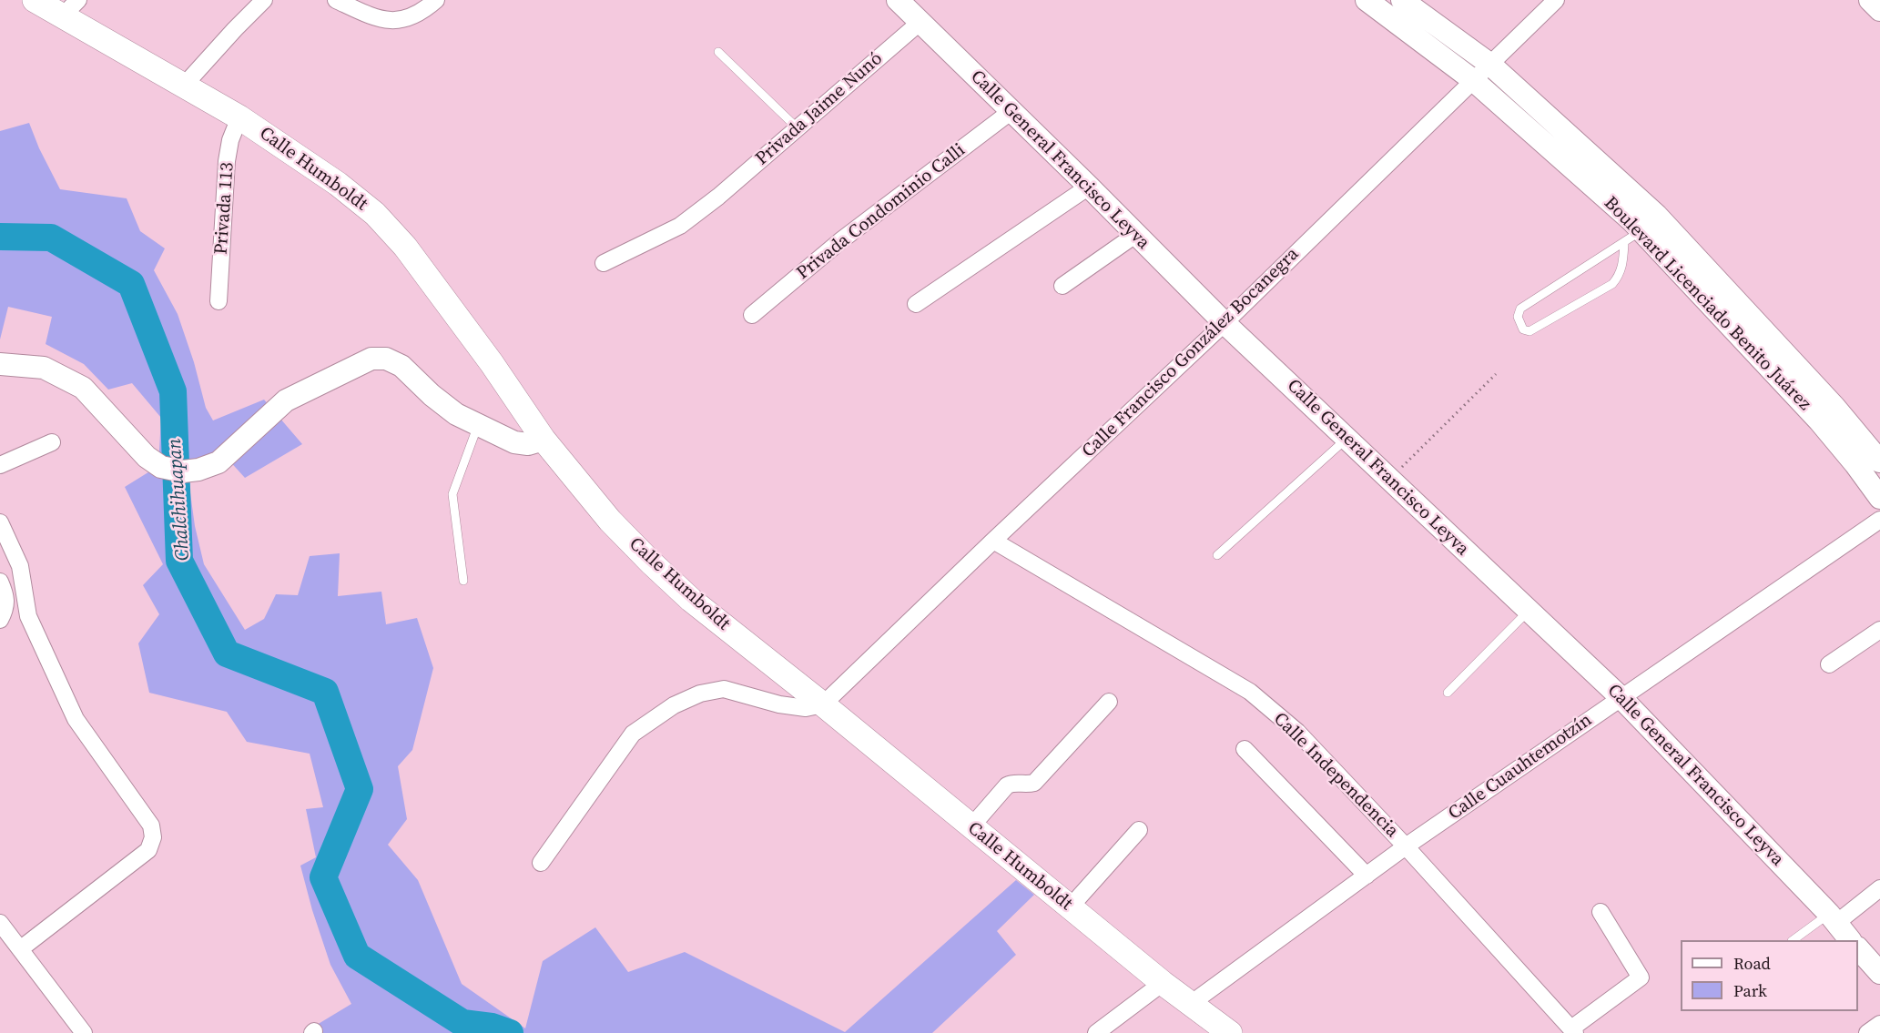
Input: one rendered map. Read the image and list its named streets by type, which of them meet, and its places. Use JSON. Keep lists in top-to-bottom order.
{
  "streets": {
    "main road": ["Calle Humboldt"],
    "street": [
      "Privada Jaime Nunó",
      "Calle General Francisco Leyva",
      "Privada 113",
      "Privada Condominio Calli",
      "Boulevard Licenciado Benito Juárez",
      "Calle Francisco González Bocanegra",
      "Calle Cuauhtemotzín",
      "Calle Independencia"
    ]
  },
  "crossings": [
    ["Privada Jaime Nunó", "Calle General Francisco Leyva"],
    ["Calle General Francisco Leyva", "Privada Condominio Calli"],
    ["Calle General Francisco Leyva", "Calle Francisco González Bocanegra"],
    ["Calle General Francisco Leyva", "Calle Cuauhtemotzín"],
    ["Calle Humboldt", "Privada 113"],
    ["Calle Humboldt", "Calle Francisco González Bocanegra"],
    ["Calle Humboldt", "Calle Cuauhtemotzín"],
    ["Boulevard Licenciado Benito Juárez", "Calle Francisco González Bocanegra"],
    ["Calle Francisco González Bocanegra", "Calle Independencia"],
    ["Calle Cuauhtemotzín", "Calle Independencia"]
  ],
  "water": ["Chalchihuapan"],
  "legend": ["Road", "Park"]
}
